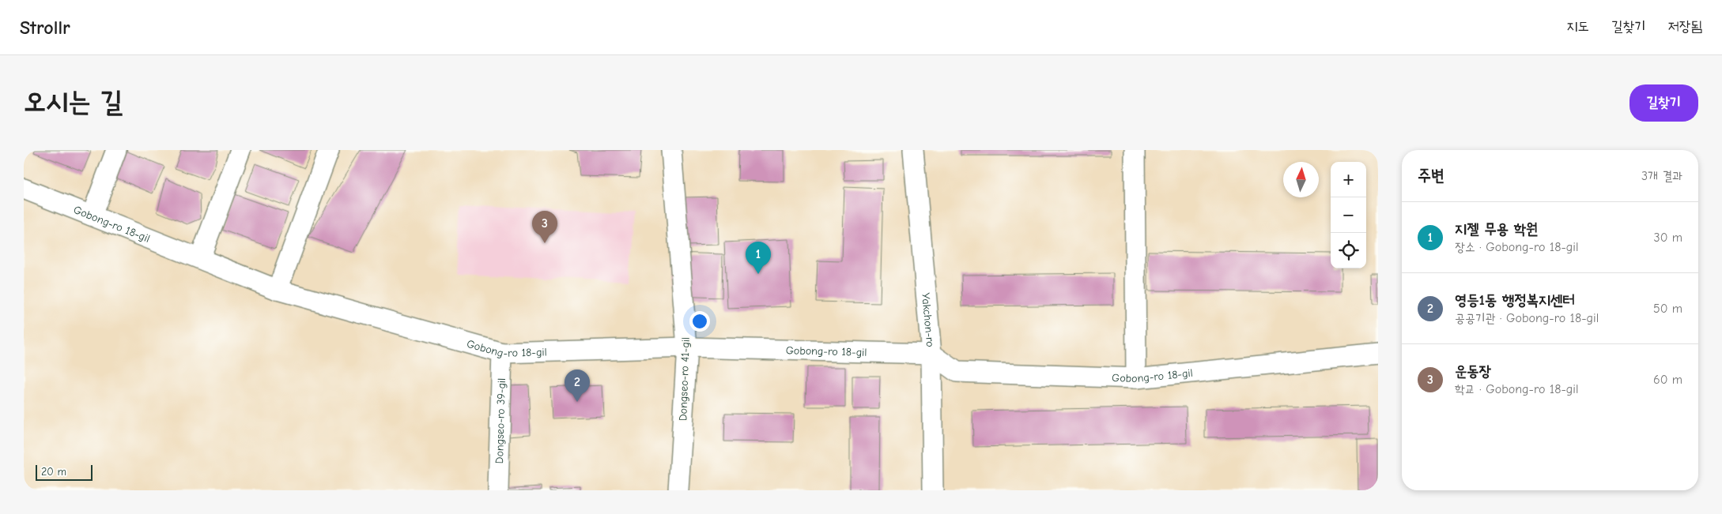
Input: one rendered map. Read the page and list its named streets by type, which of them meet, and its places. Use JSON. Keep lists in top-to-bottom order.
{
  "streets": {
    "street": [
      "Gobong-ro 18-gil",
      "Yakchon-ro",
      "Dongseo-ro 41-gil",
      "Dongseo-ro 39-gil"
    ]
  },
  "crossings": [
    ["Gobong-ro 18-gil", "Yakchon-ro"],
    ["Gobong-ro 18-gil", "Dongseo-ro 41-gil"],
    ["Gobong-ro 18-gil", "Dongseo-ro 39-gil"]
  ],
  "scale_bar": "20 m",
  "north": "top",
  "page": {
    "header": "Strollr",
    "nav": ["지도", "길찾기", "저장됨"],
    "buttons": "길찾기",
    "title": "오시는 길",
    "heading": ["주변", "3개 결과"],
    "map_buttons": ["+", "−"],
    "list": [
      {
        "mark": "1",
        "name": "지젤 무용 학원",
        "note": "장소 · Gobong-ro 18-gil",
        "value": "30 m"
      },
      {
        "mark": "2",
        "name": "영등1동 행정복지센터",
        "note": "공공기관 · Gobong-ro 18-gil",
        "value": "50 m"
      },
      {
        "mark": "3",
        "name": "운동장",
        "note": "학교 · Gobong-ro 18-gil",
        "value": "60 m"
      }
    ],
    "pins": ["3", "1", "2"],
    "scale": "20 m"
  }
}
